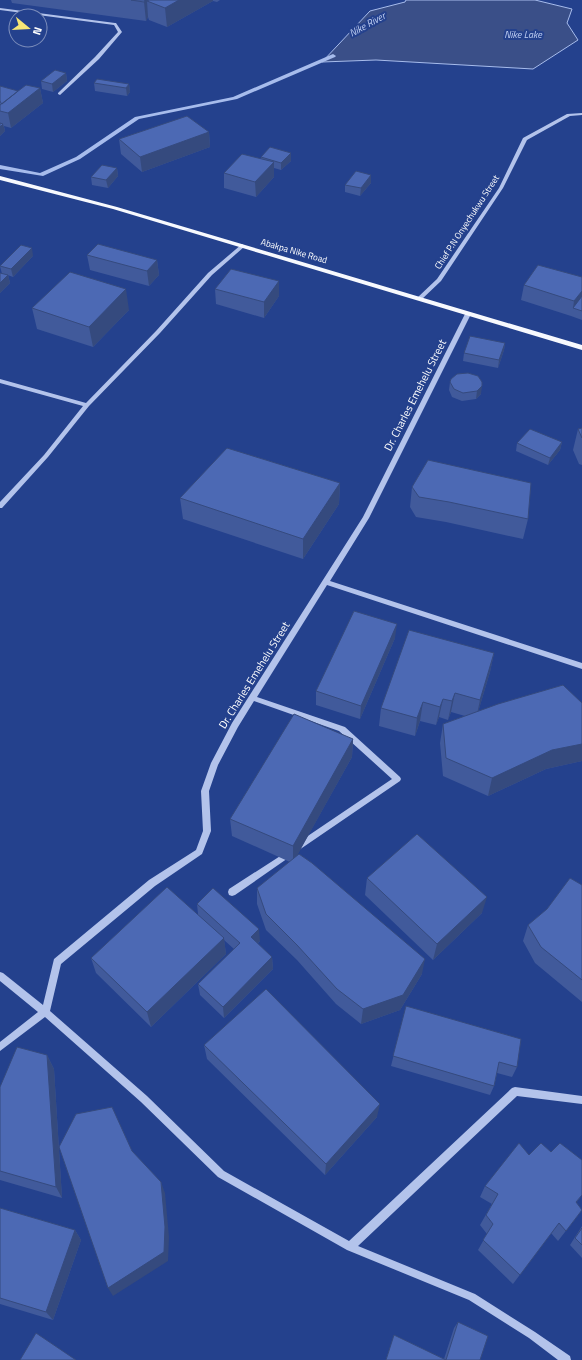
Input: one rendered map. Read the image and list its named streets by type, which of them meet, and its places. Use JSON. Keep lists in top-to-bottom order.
{
  "streets": {
    "main road": ["Abakpa Nike Road"],
    "street": ["Chief P.N Onyechukwu Street", "Dr. Charles Emehelu Street"]
  },
  "crossings": [
    ["Chief P.N Onyechukwu Street", "Abakpa Nike Road"],
    ["Abakpa Nike Road", "Dr. Charles Emehelu Street"]
  ],
  "water": ["Nike River", "Nike Lake"],
  "north": "right"
}
